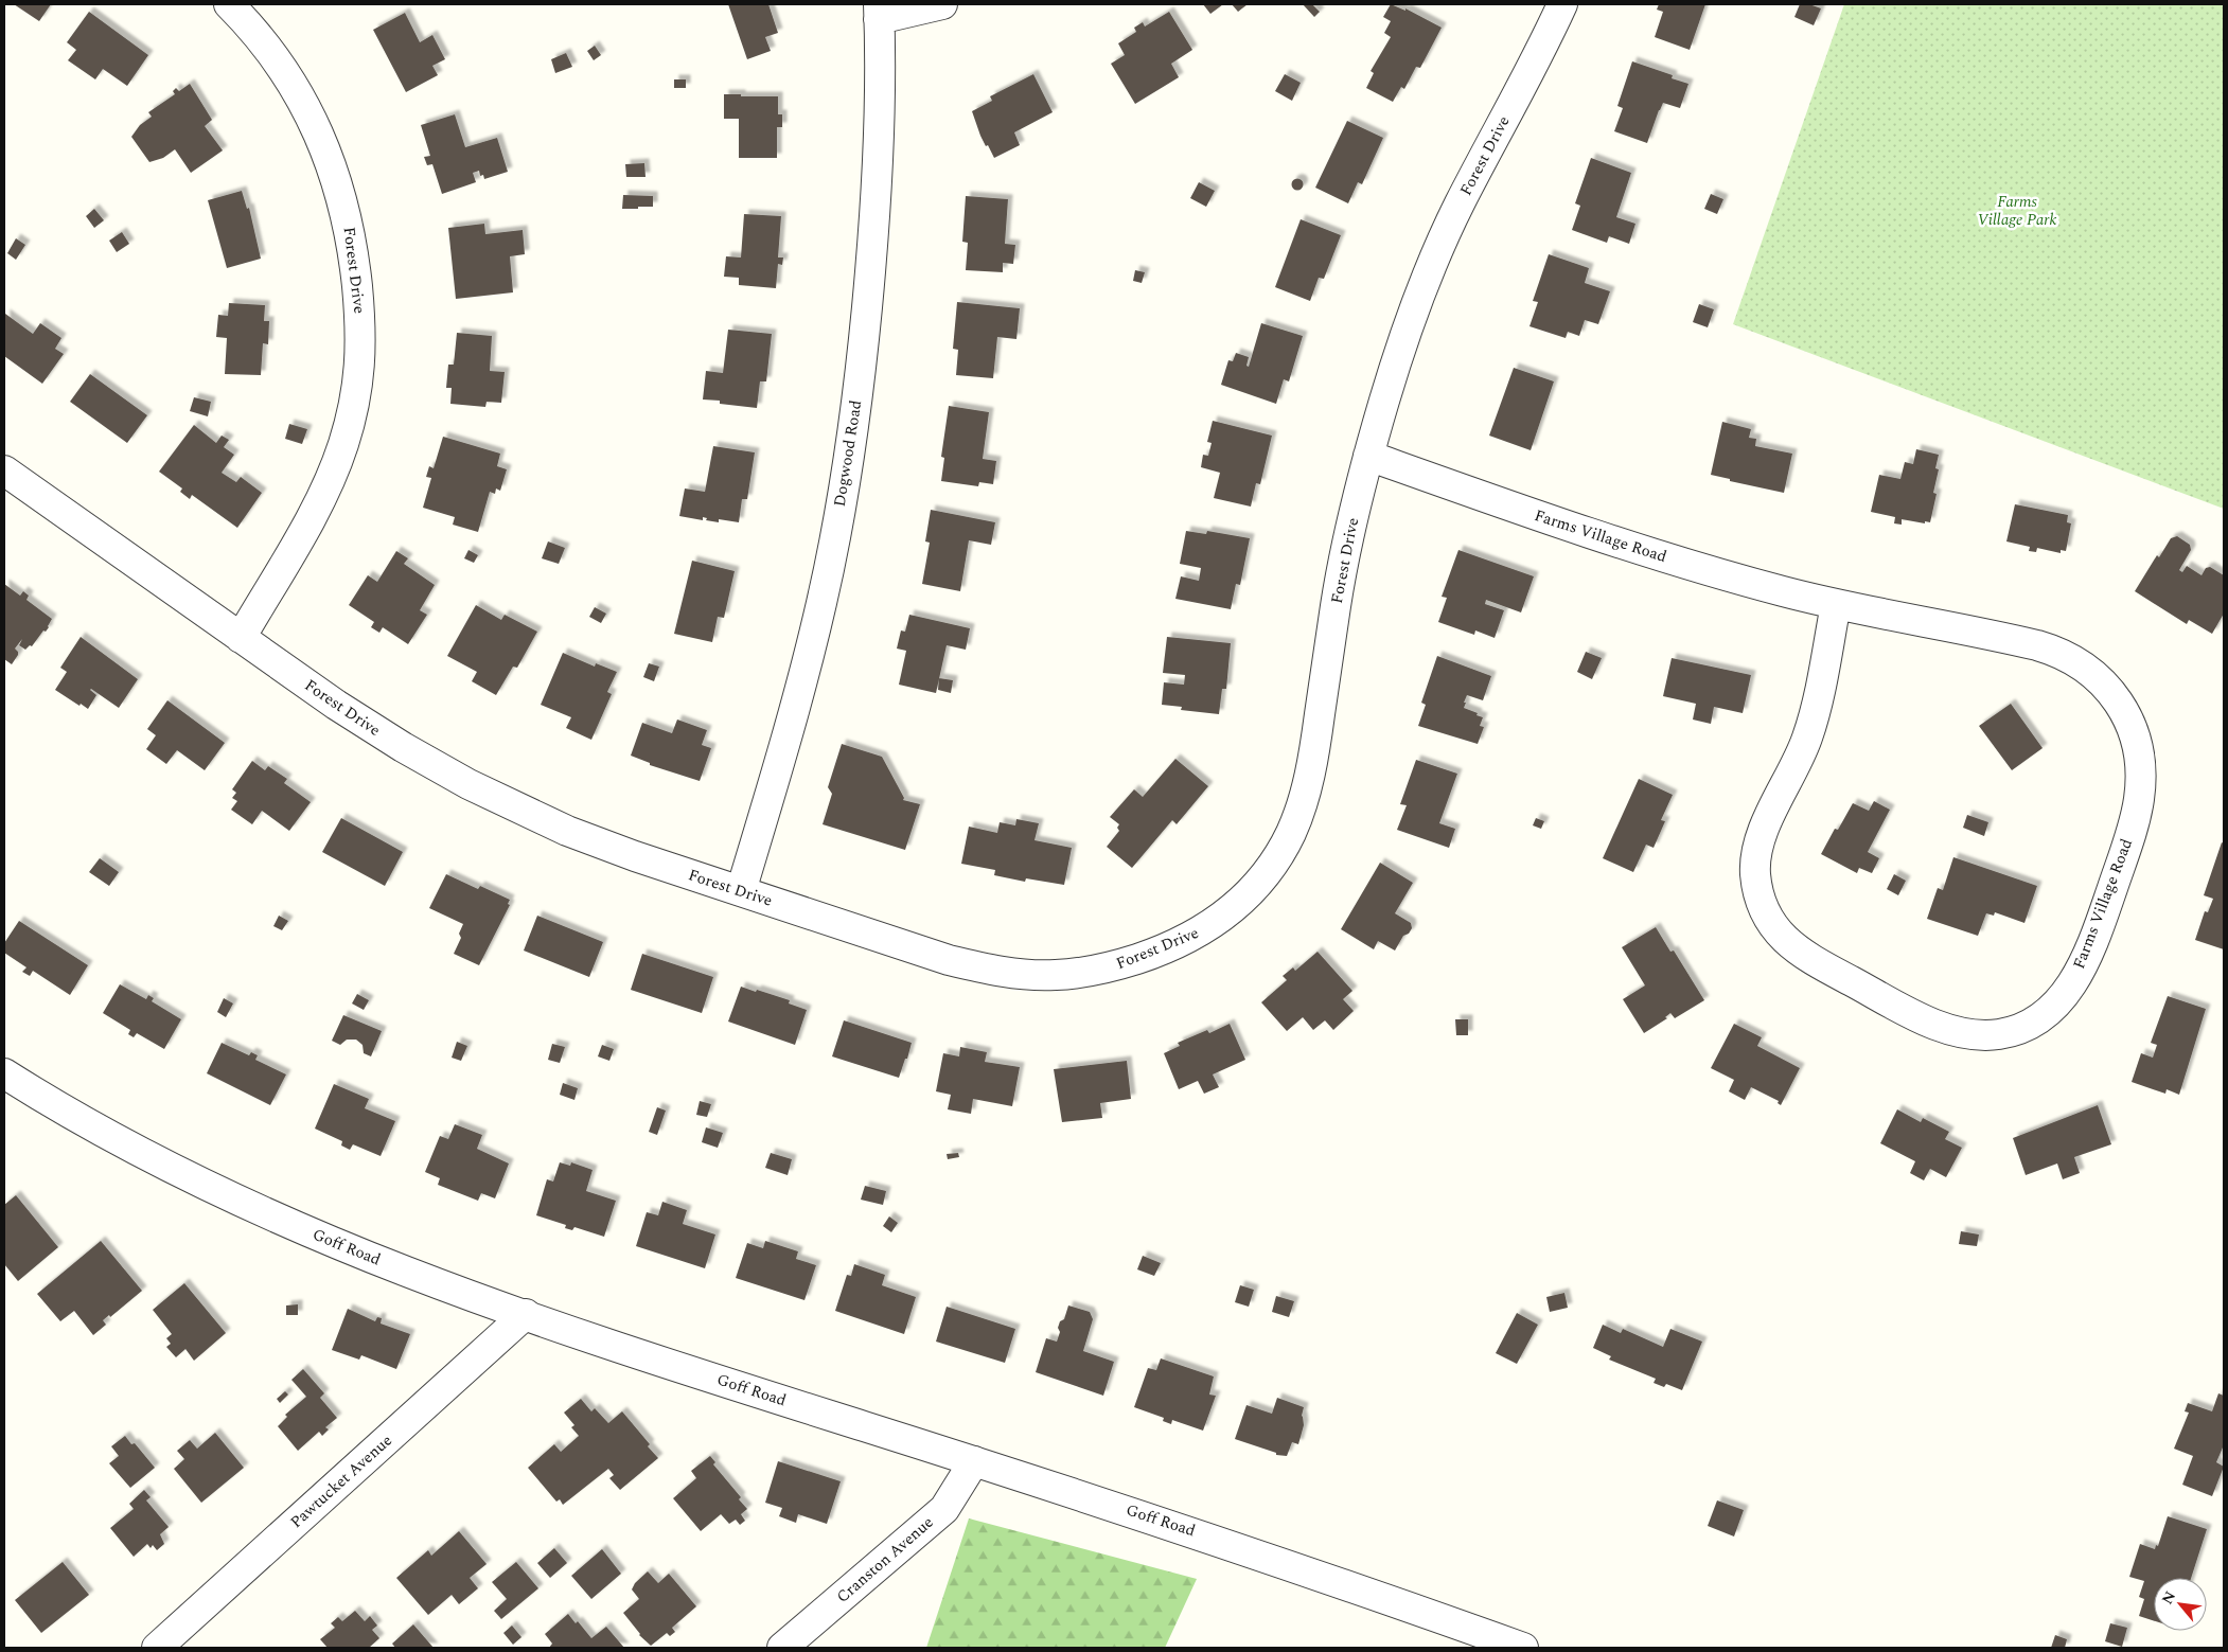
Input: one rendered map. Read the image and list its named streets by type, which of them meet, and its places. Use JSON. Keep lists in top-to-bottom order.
{
  "streets": {
    "street": [
      "Forest Drive",
      "Dogwood Road",
      "Farms Village Road",
      "Goff Road",
      "Pawtucket Avenue",
      "Cranston Avenue"
    ]
  },
  "crossings": [
    ["Forest Drive", "Dogwood Road"],
    ["Forest Drive", "Farms Village Road"],
    ["Goff Road", "Pawtucket Avenue"],
    ["Goff Road", "Cranston Avenue"]
  ],
  "parks": ["Farms Village Park"],
  "north": "top left"
}
